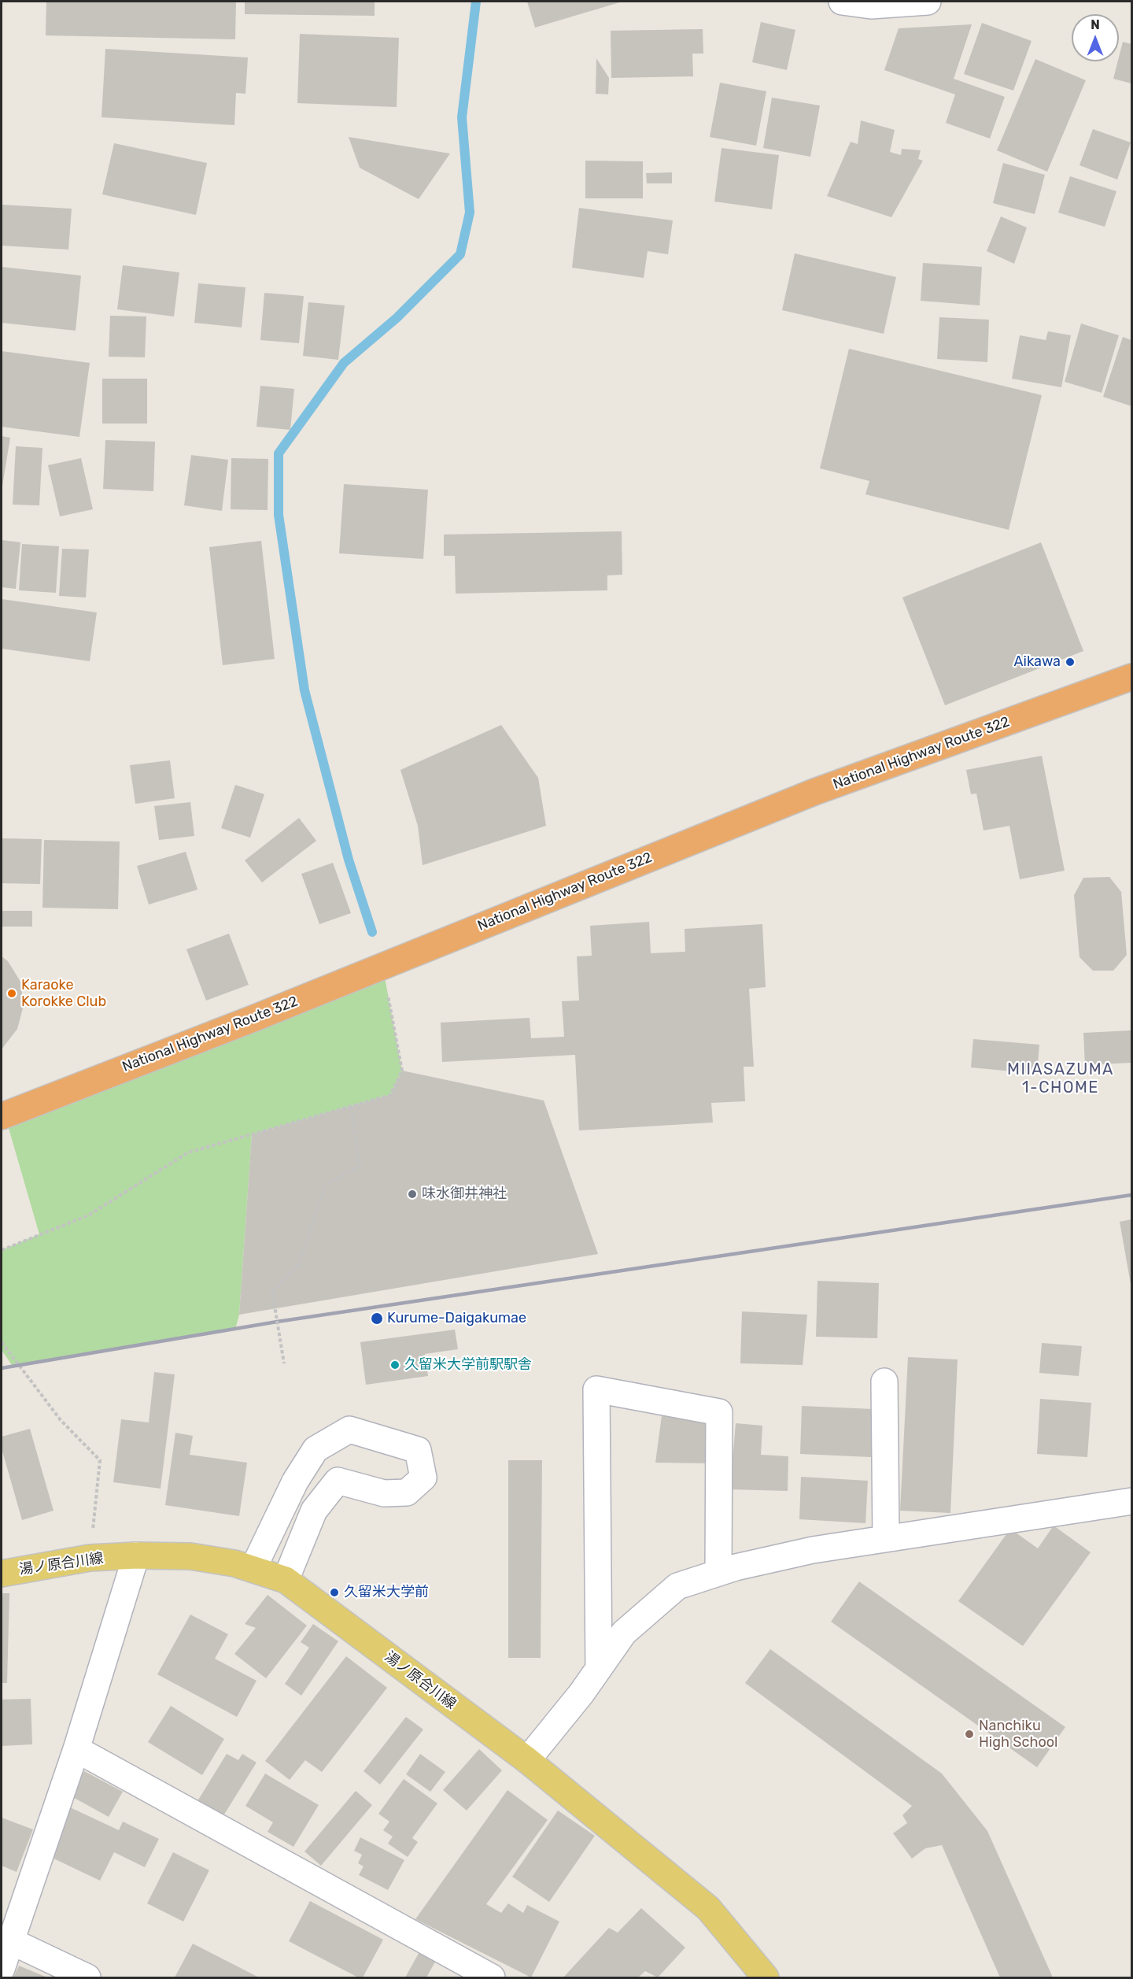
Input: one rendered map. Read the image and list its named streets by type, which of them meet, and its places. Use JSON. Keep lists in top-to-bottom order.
{
  "streets": {
    "highway": ["National Highway Route 322"],
    "main road": ["湯ノ原合川線"]
  },
  "districts": ["MIIASAZUMA 1-CHOME"],
  "places": [
    "Aikawa",
    "Karaoke Korokke Club",
    "味水御井神社",
    "Kurume-Daigakumae",
    "久留米大学前駅駅舎",
    "久留米大学前",
    "Nanchiku High School"
  ],
  "north": "top"
}
